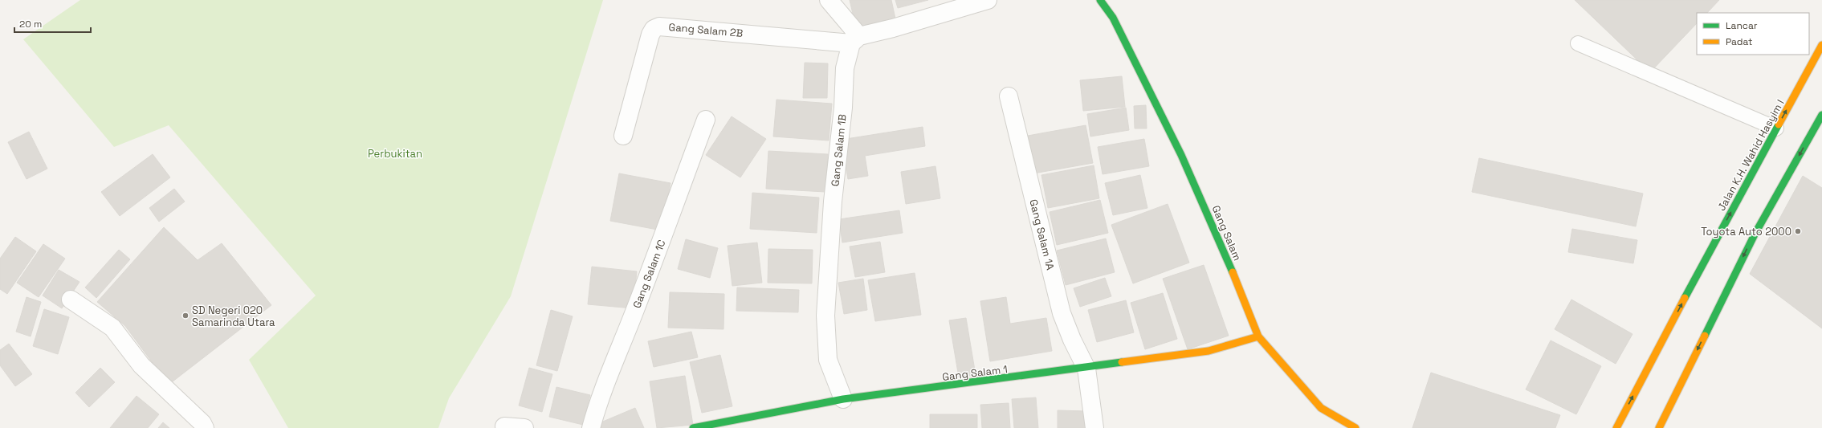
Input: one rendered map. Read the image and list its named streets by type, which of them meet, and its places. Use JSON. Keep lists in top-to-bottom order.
{
  "streets": {
    "street": [
      "Gang Salam 2B",
      "Gang Salam 1B",
      "Jalan K.H. Wahid Hasyim I",
      "Gang Salam",
      "Gang Salam 1A",
      "Gang Salam 1C",
      "Gang Salam 1"
    ]
  },
  "crossings": [
    ["Gang Salam 2B", "Gang Salam 1B"],
    ["Gang Salam 1B", "Gang Salam 1"],
    ["Gang Salam", "Gang Salam 1"],
    ["Gang Salam 1A", "Gang Salam 1"]
  ],
  "parks": ["Perbukitan"],
  "places": ["Toyota Auto 2000", "SD Negeri 020 Samarinda Utara"],
  "legend": ["Lancar", "Padat"],
  "scale_bar": "20 m"
}
